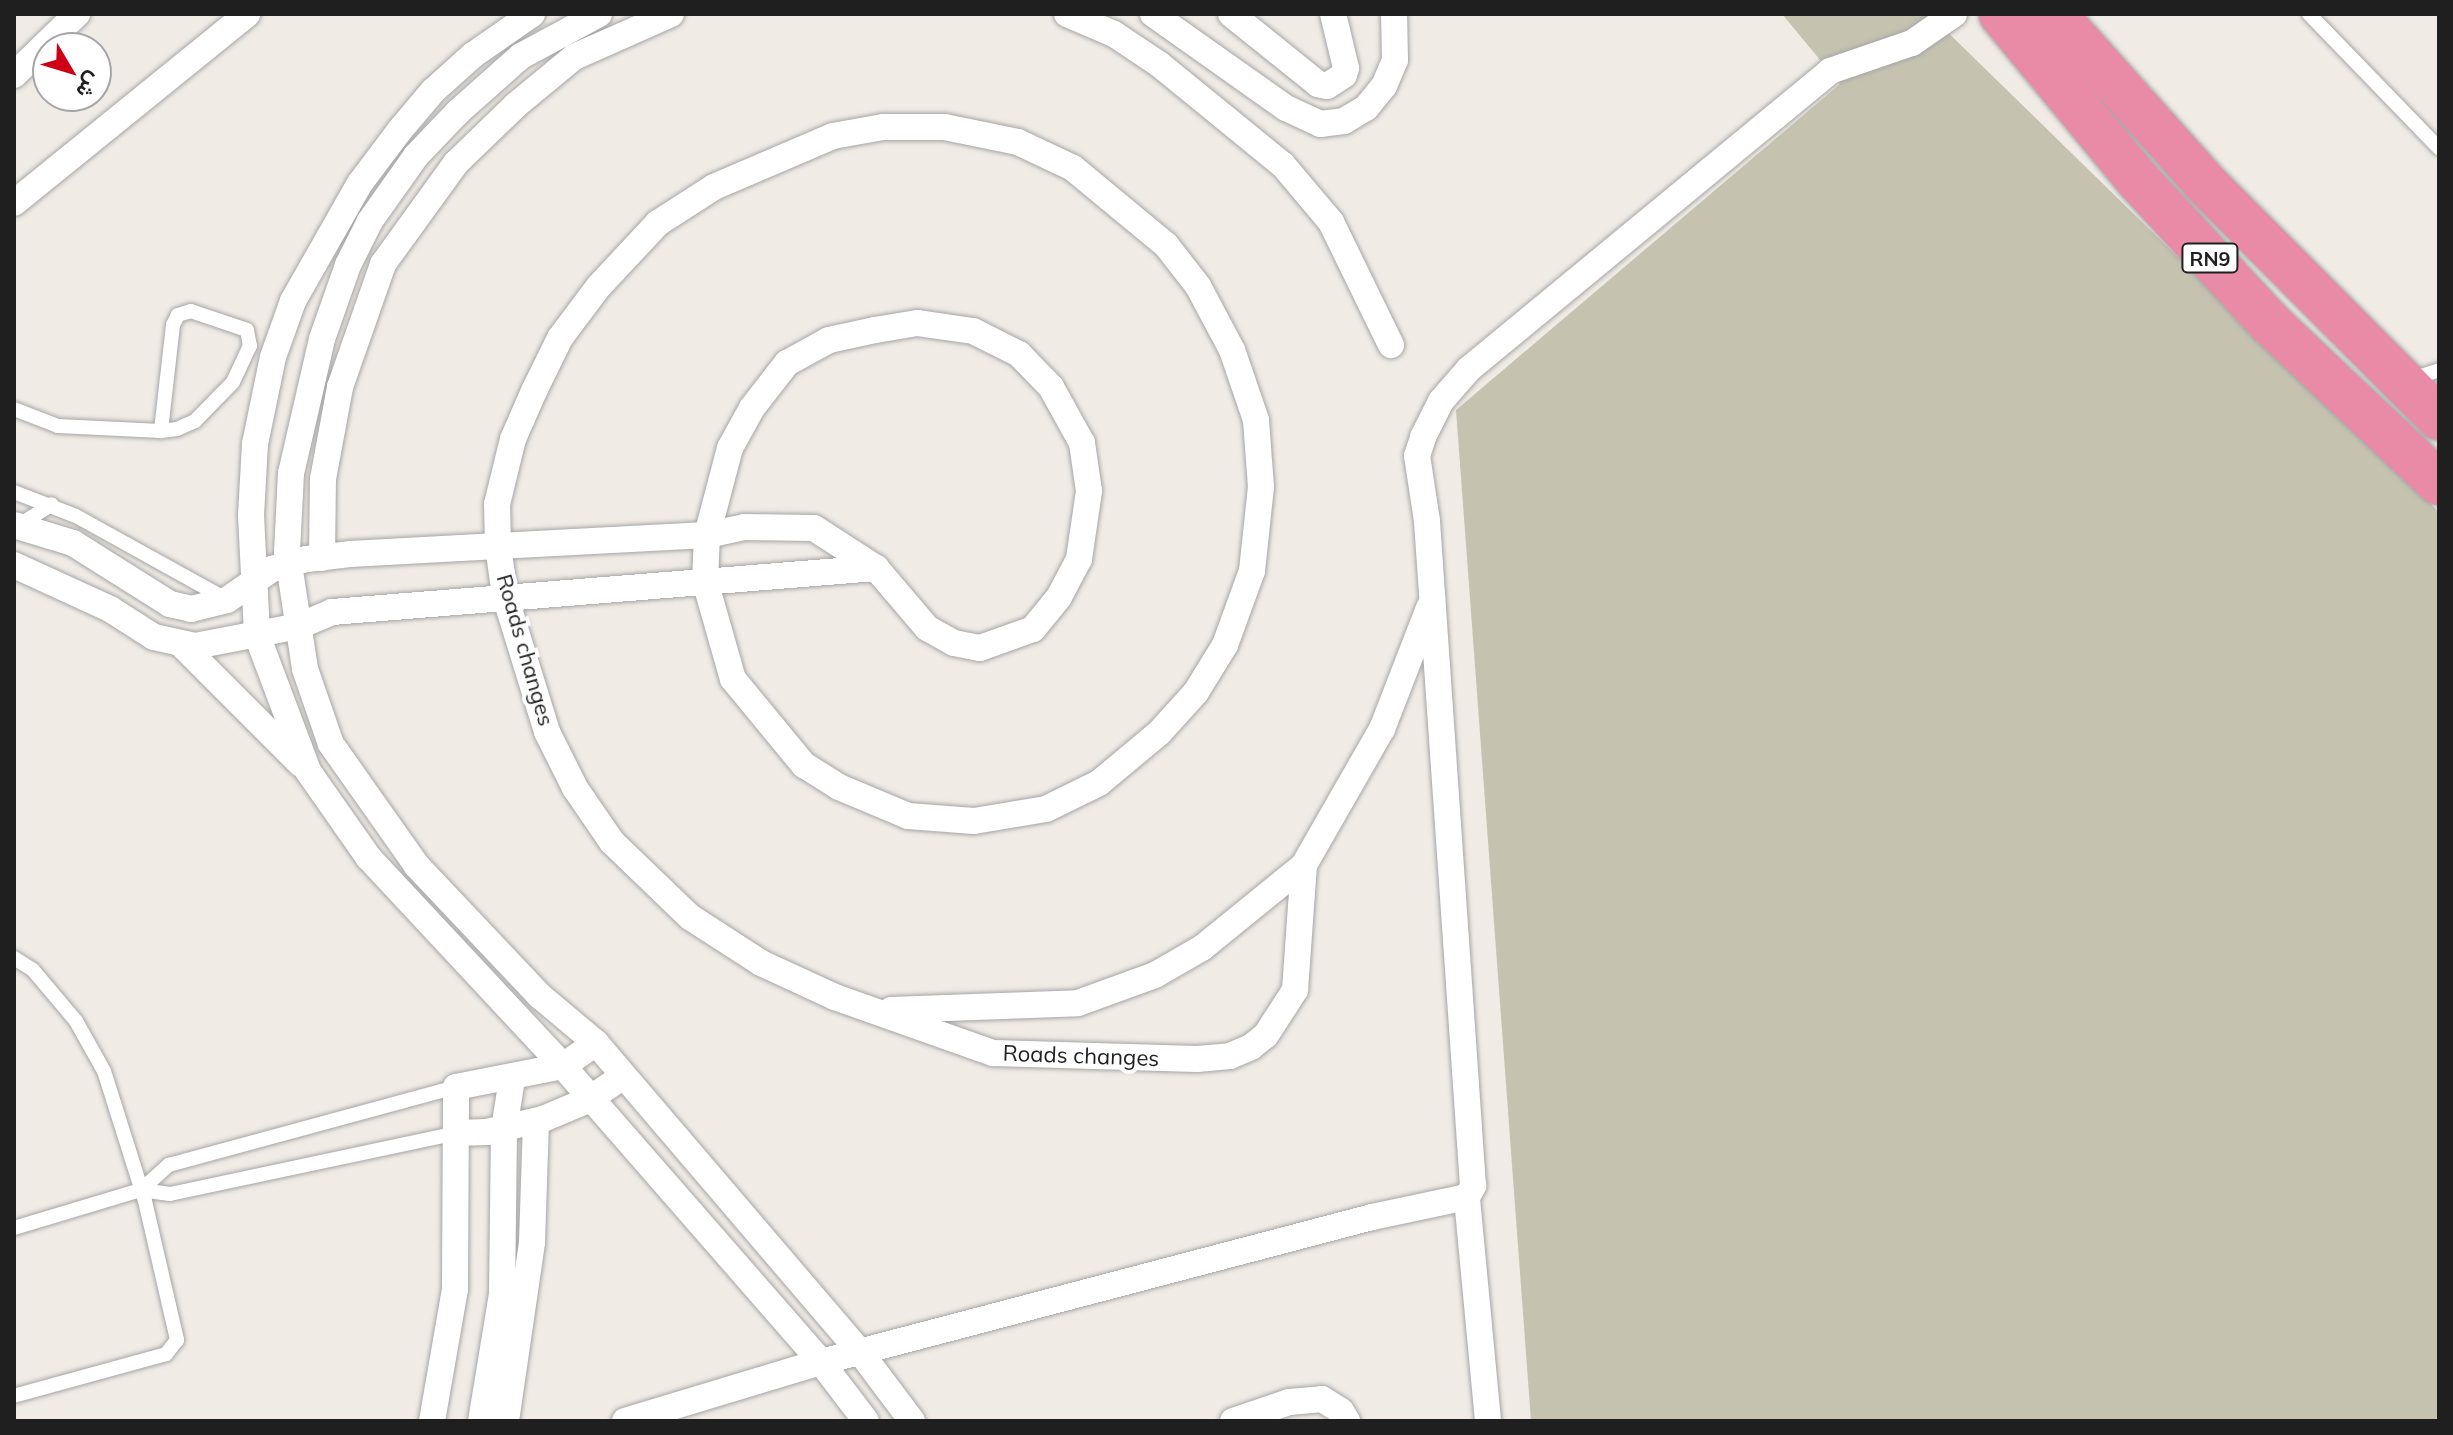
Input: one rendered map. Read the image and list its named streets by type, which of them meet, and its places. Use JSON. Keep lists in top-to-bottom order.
{
  "streets": {
    "highway": ["RN9"],
    "street": ["Roads changes"]
  },
  "north": "bottom right"
}
